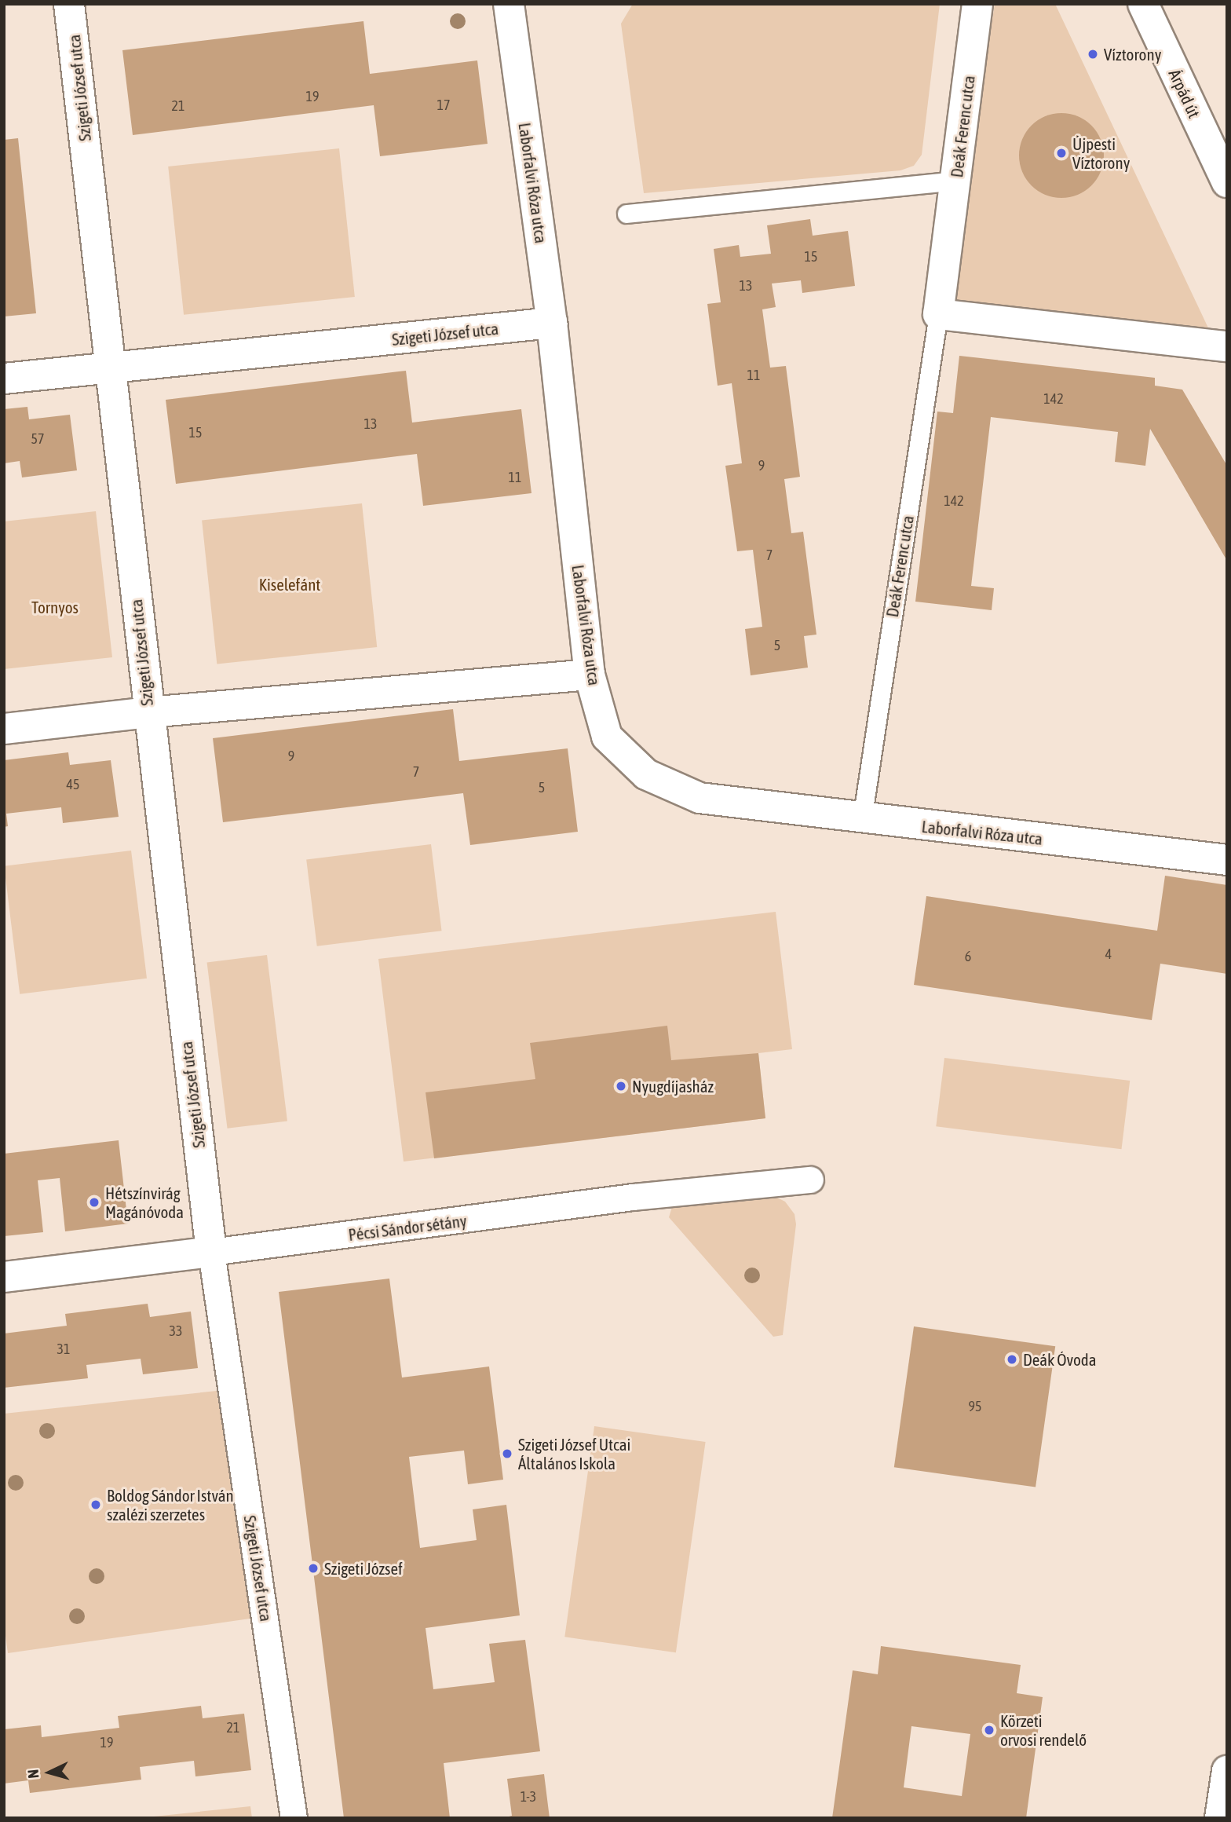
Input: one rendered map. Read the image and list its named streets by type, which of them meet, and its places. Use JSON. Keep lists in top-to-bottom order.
{
  "streets": {
    "street": [
      "Szigeti József utca",
      "Árpád út",
      "Deák Ferenc utca",
      "Laborfalvi Róza utca",
      "Pécsi Sándor sétány"
    ]
  },
  "crossings": [
    ["Szigeti József utca", "Laborfalvi Róza utca"],
    ["Szigeti József utca", "Pécsi Sándor sétány"],
    ["Deák Ferenc utca", "Laborfalvi Róza utca"]
  ],
  "parks": ["Kiselefánt", "Tornyos"],
  "places": [
    "Víztorony",
    "Újpesti Víztorony",
    "Nyugdíjasház",
    "Hétszínvirág Magánóvoda",
    "Deák Óvoda",
    "Szigeti József Utcai Általános Iskola",
    "Boldog Sándor István szalézi szerzetes",
    "Szigeti József",
    "Körzeti orvosi rendelő"
  ],
  "house_numbers": [
    "19",
    "17",
    "21",
    "15",
    "13",
    "11",
    "142",
    "13",
    "15",
    "57",
    "9",
    "11",
    "142",
    "7",
    "5",
    "9",
    "7",
    "45",
    "5",
    "4",
    "6",
    "33",
    "31",
    "95",
    "21",
    "19",
    "1-3"
  ],
  "north": "left"
}
